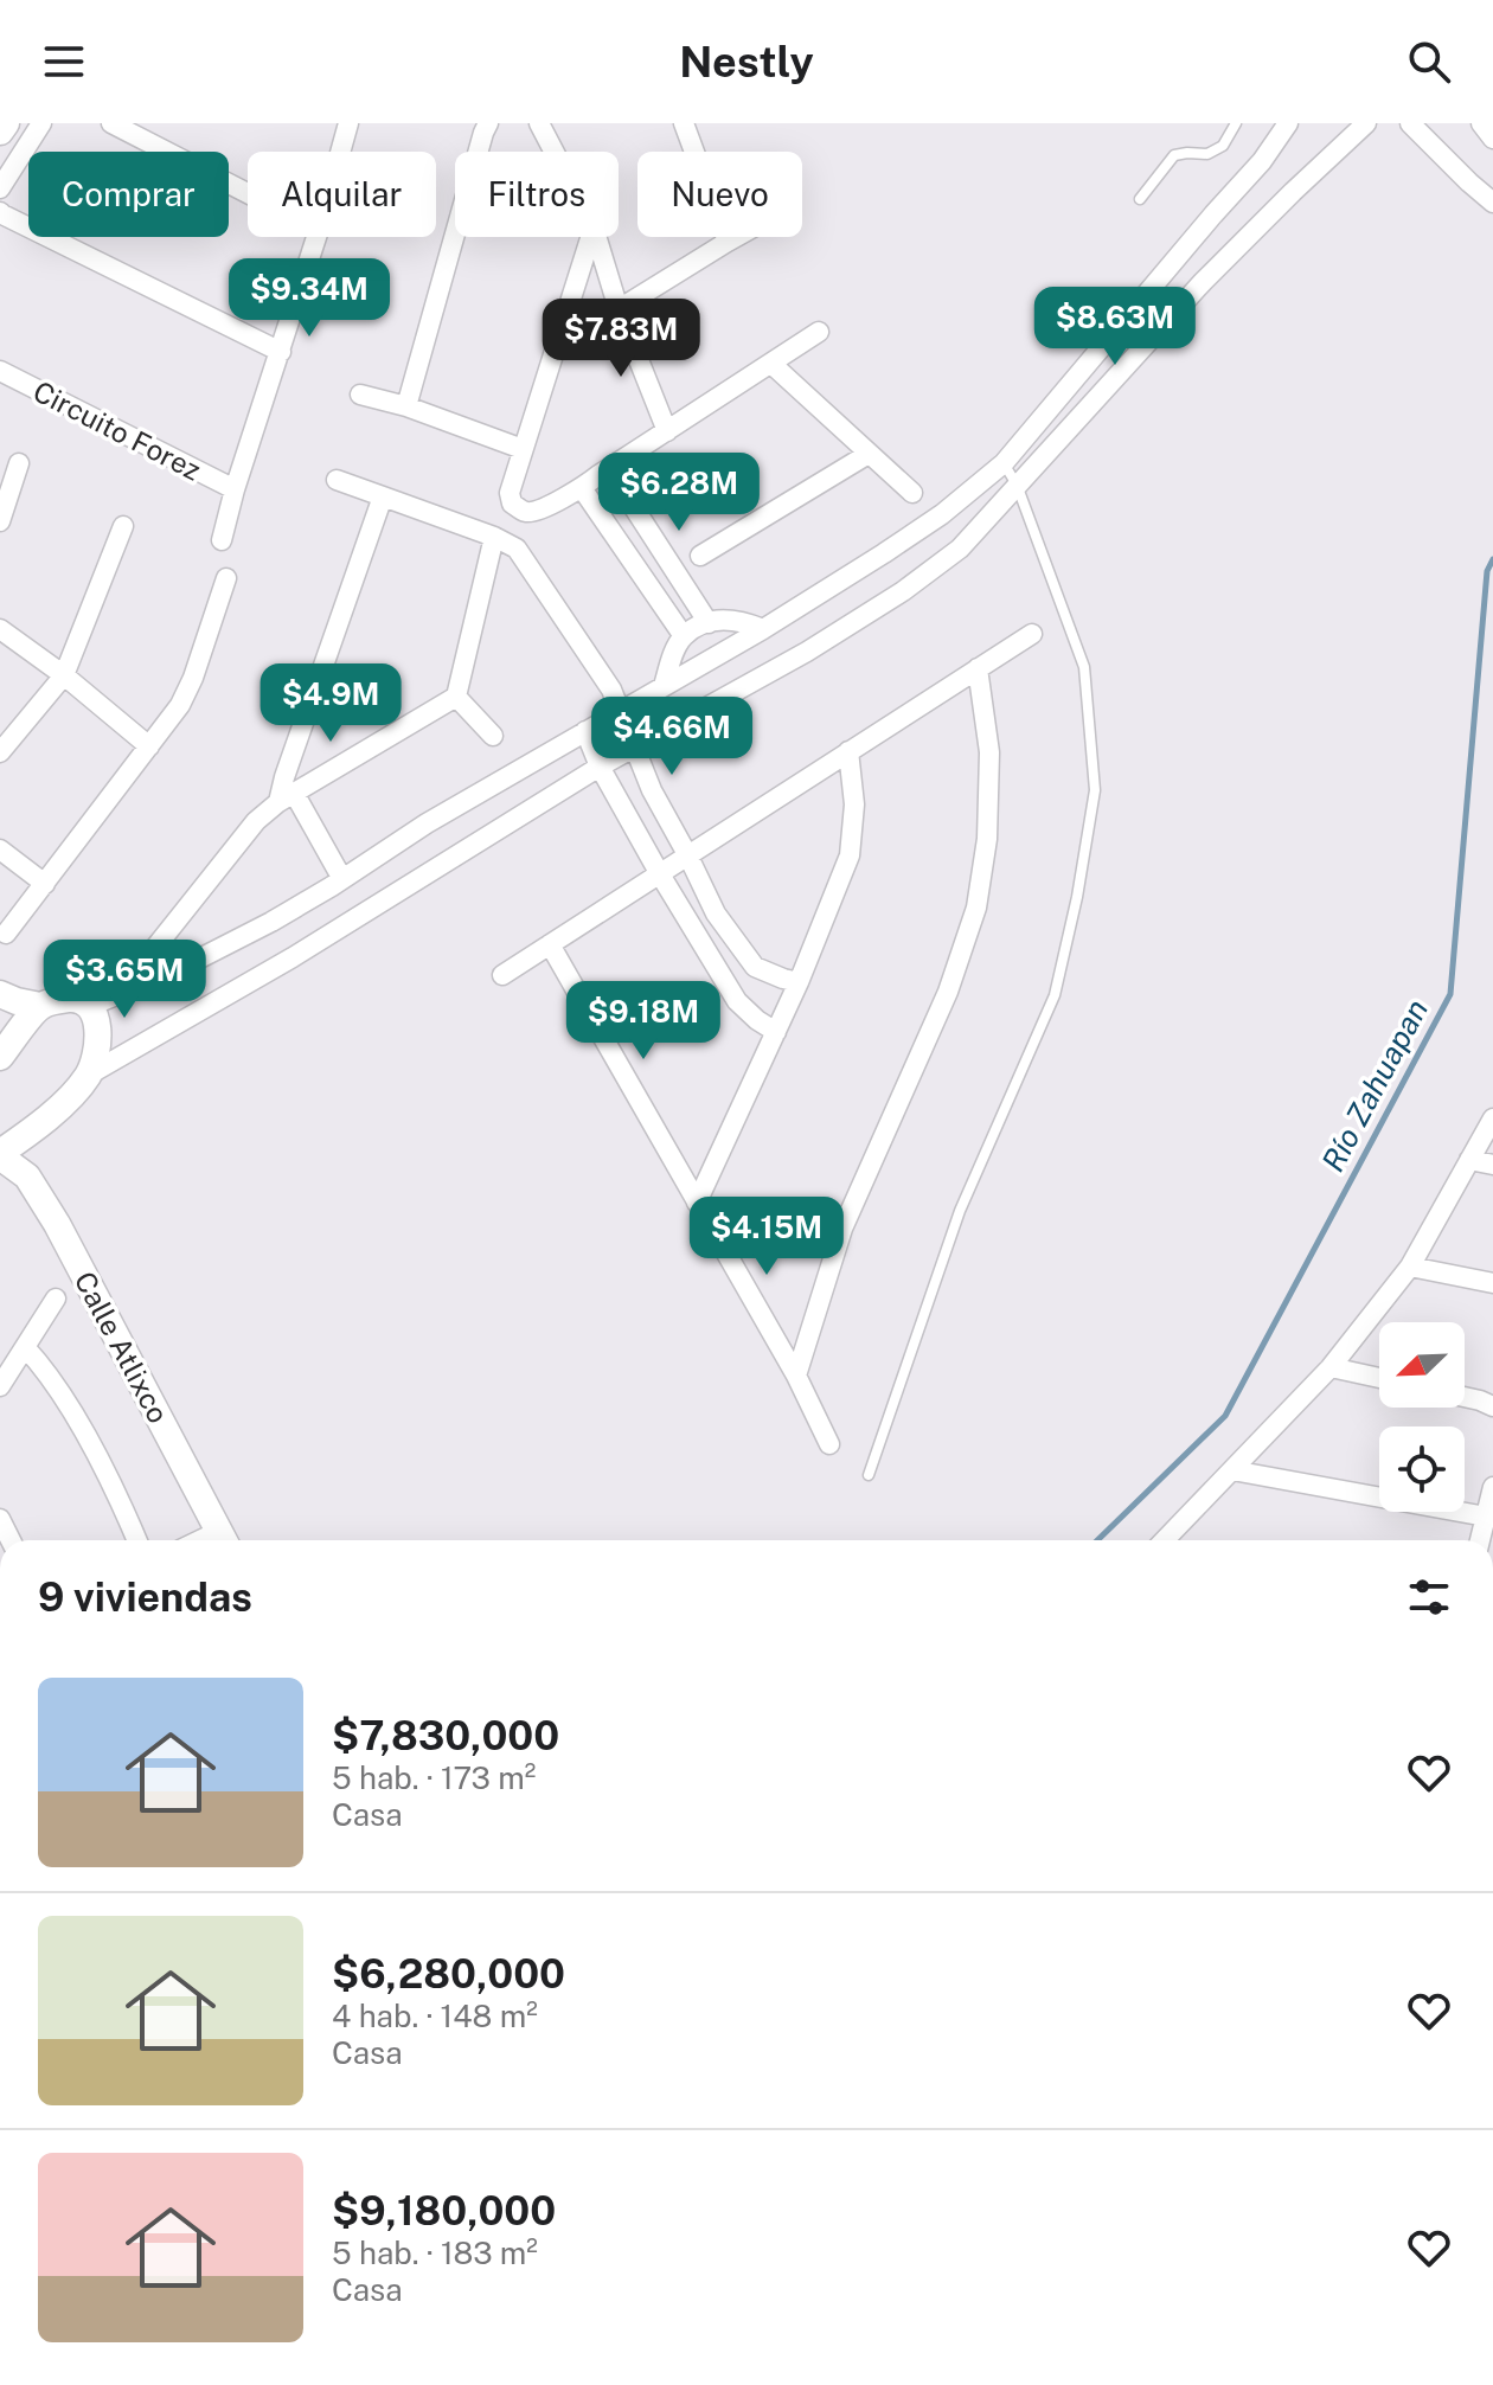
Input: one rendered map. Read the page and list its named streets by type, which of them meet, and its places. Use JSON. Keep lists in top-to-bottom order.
{
  "streets": {
    "street": ["Circuito Forez", "Calle Atlixco"]
  },
  "water": ["Río Zahuapan"],
  "north": "bottom left",
  "page": {
    "header": "Nestly",
    "chip": [
      "Comprar",
      "Alquilar",
      "Filtros",
      "Nuevo"
    ],
    "price": [
      "$9.34M",
      "$8.63M",
      "$7.83M",
      "$6.28M",
      "$4.9M",
      "$4.66M",
      "$3.65M",
      "$9.18M",
      "$4.15M"
    ],
    "heading": "9 viviendas",
    "list": [
      {
        "name": "$7,830,000",
        "note": "5 hab. · 173 m² · Casa"
      },
      {
        "name": "$6,280,000",
        "note": "4 hab. · 148 m² · Casa"
      },
      {
        "name": "$9,180,000",
        "note": "5 hab. · 183 m² · Casa"
      }
    ]
  }
}
